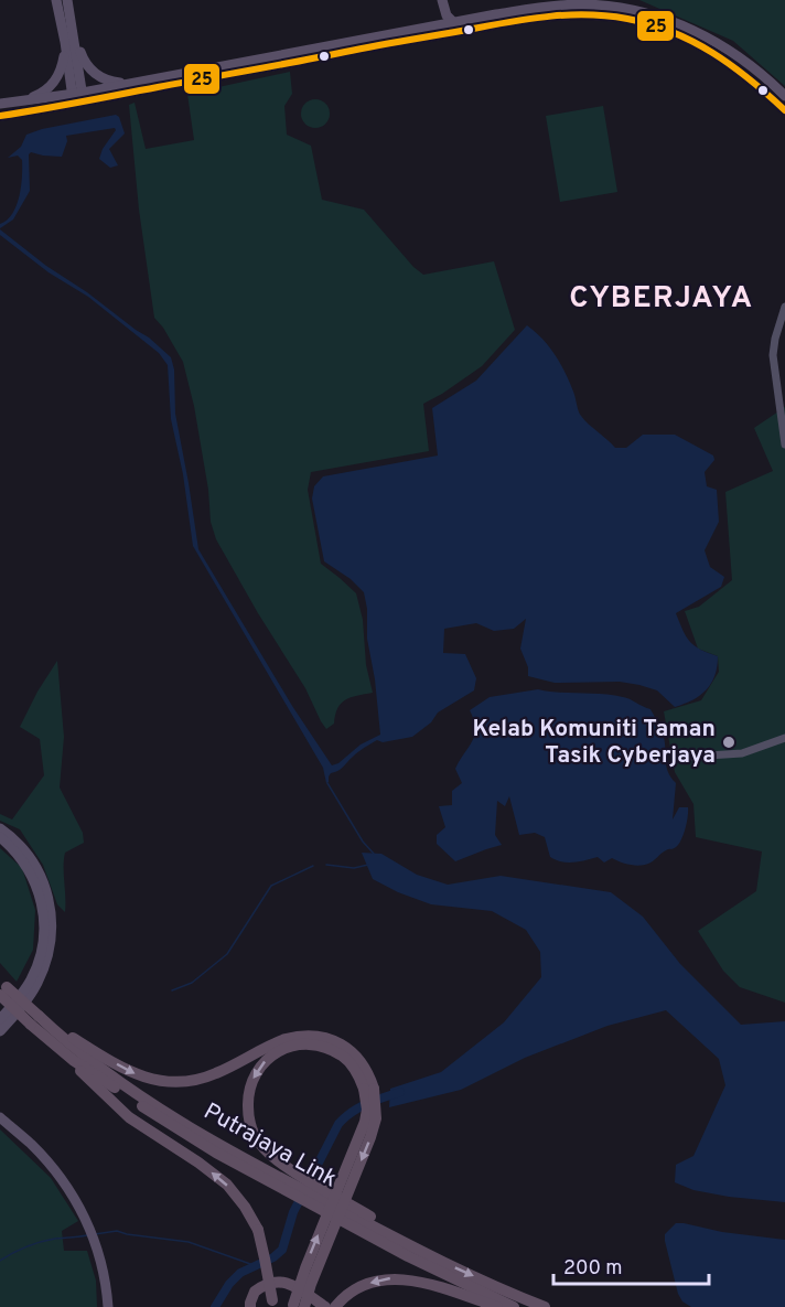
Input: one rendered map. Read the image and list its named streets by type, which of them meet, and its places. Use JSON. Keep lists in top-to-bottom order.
{
  "streets": {
    "highway": ["Putrajaya Link"]
  },
  "districts": ["CYBERJAYA"],
  "places": ["Kelab Komuniti Taman Tasik Cyberjaya"],
  "lines": ["transit line 25"],
  "scale_bar": "200 m"
}
